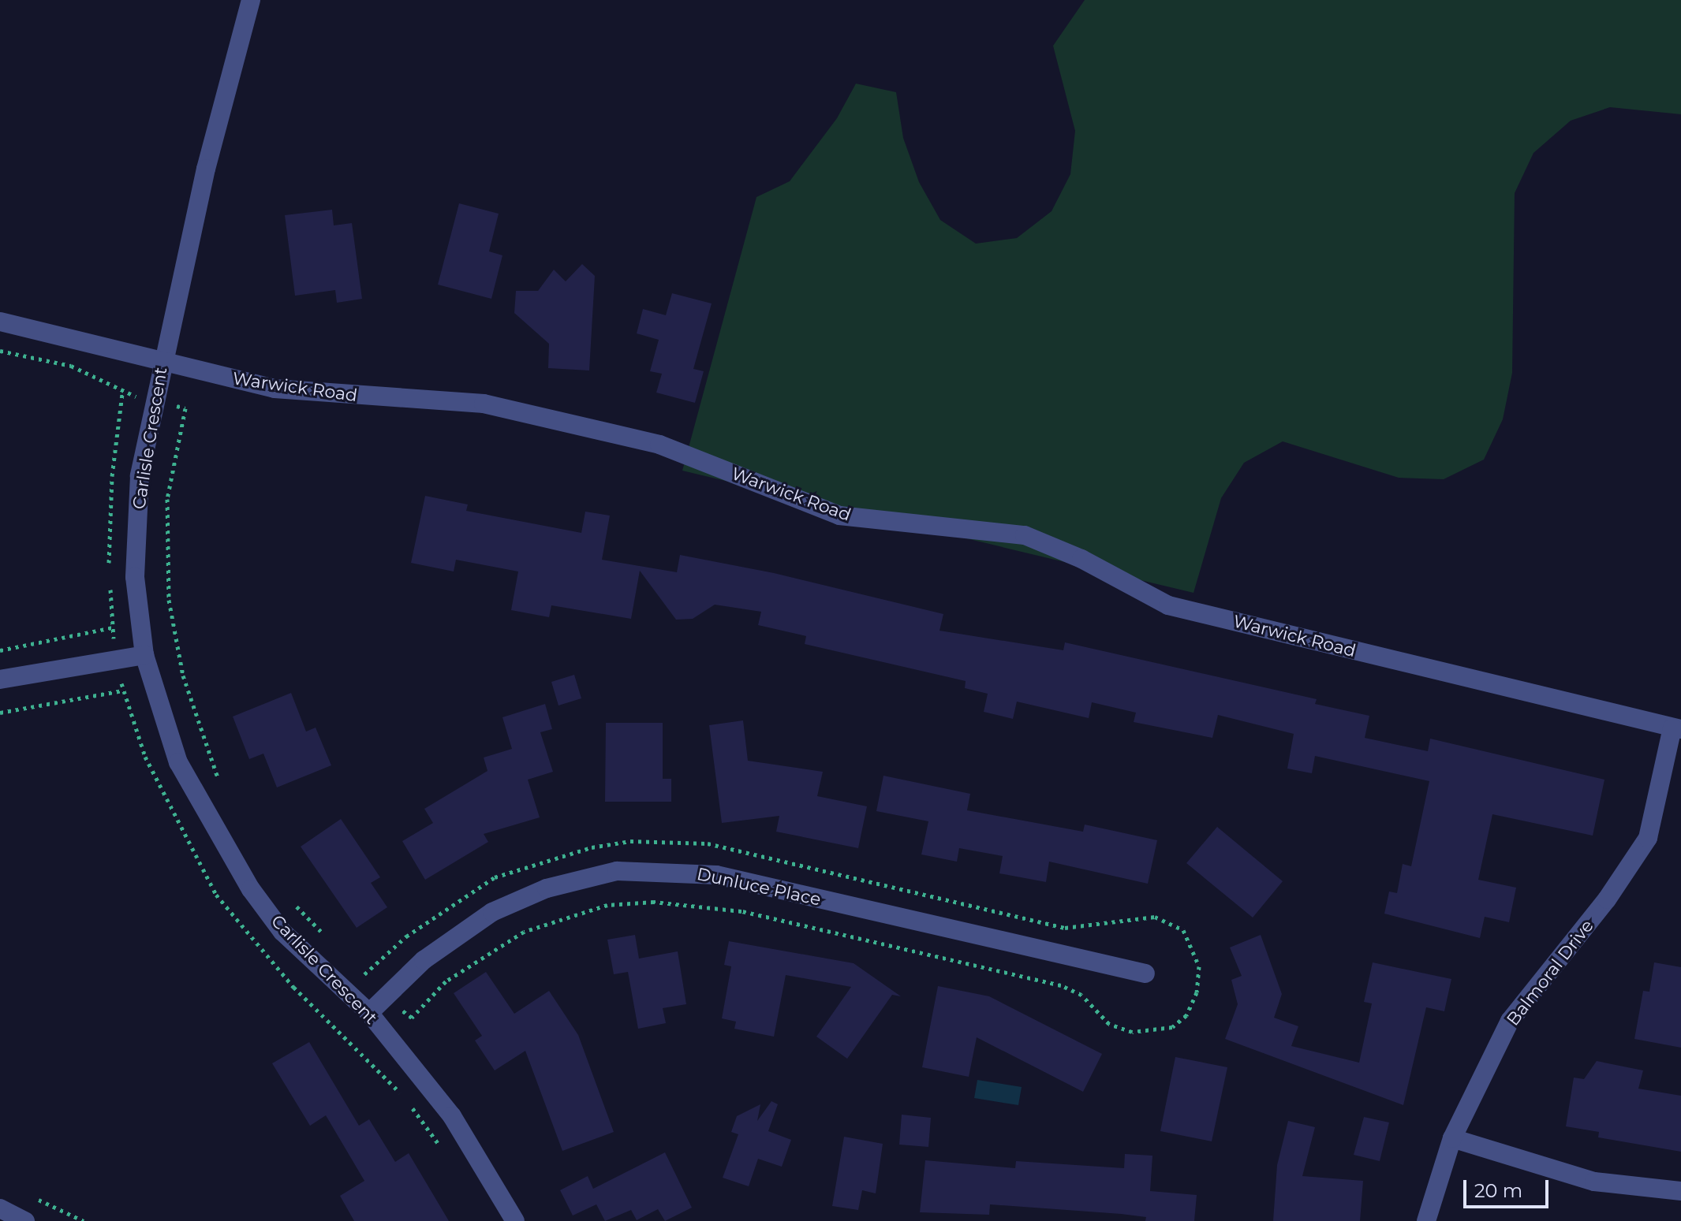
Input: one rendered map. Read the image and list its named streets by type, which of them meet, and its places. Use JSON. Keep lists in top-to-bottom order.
{
  "streets": {
    "street": [
      "Warwick Road",
      "Carlisle Crescent",
      "Dunluce Place",
      "Balmoral Drive"
    ]
  },
  "crossings": [
    ["Warwick Road", "Carlisle Crescent"],
    ["Warwick Road", "Balmoral Drive"],
    ["Carlisle Crescent", "Dunluce Place"]
  ],
  "scale_bar": "20 m"
}
